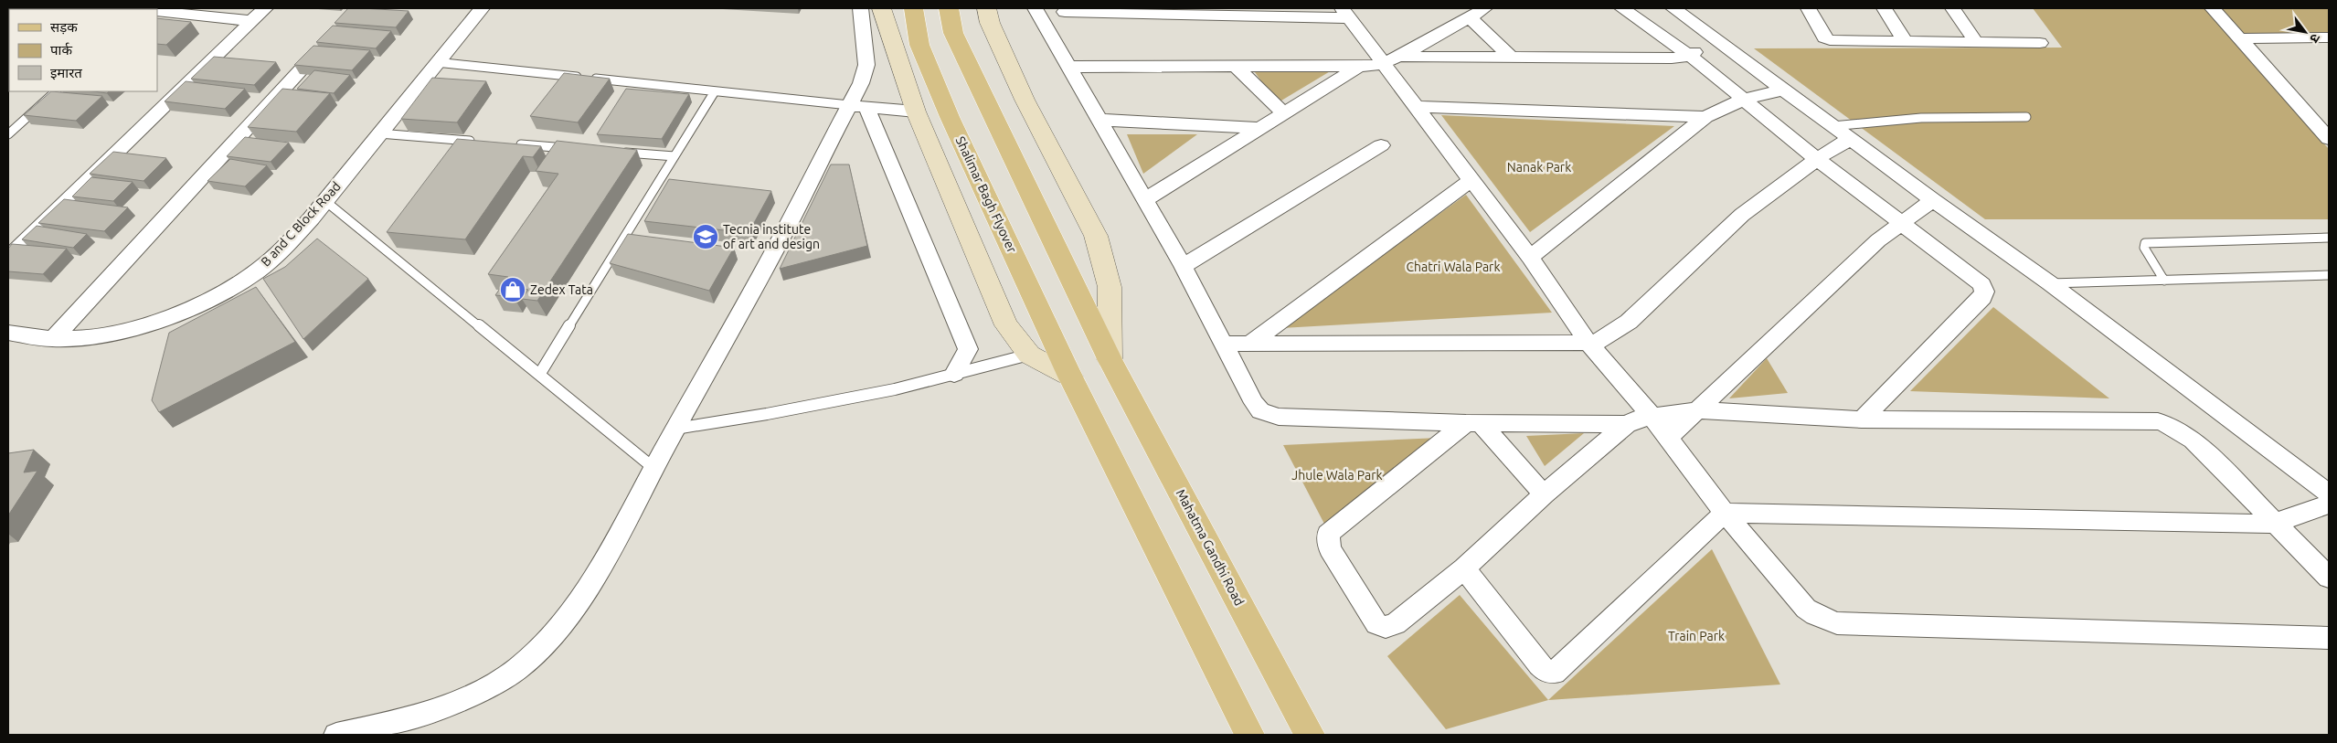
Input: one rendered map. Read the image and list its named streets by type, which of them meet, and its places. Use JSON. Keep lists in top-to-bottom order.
{
  "streets": {
    "main road": ["Shalimar Bagh Flyover", "Mahatma Gandhi Road"],
    "street": ["B and C Block Road"]
  },
  "parks": [
    "Nanak Park",
    "Chatri Wala Park",
    "Jhule Wala Park",
    "Train Park"
  ],
  "places": {
    "school or university": ["Tecnia institute of art and design"],
    "shop": ["Zedex Tata"]
  },
  "legend": ["सड़क", "पार्क", "इमारत"],
  "north": "bottom right"
}
